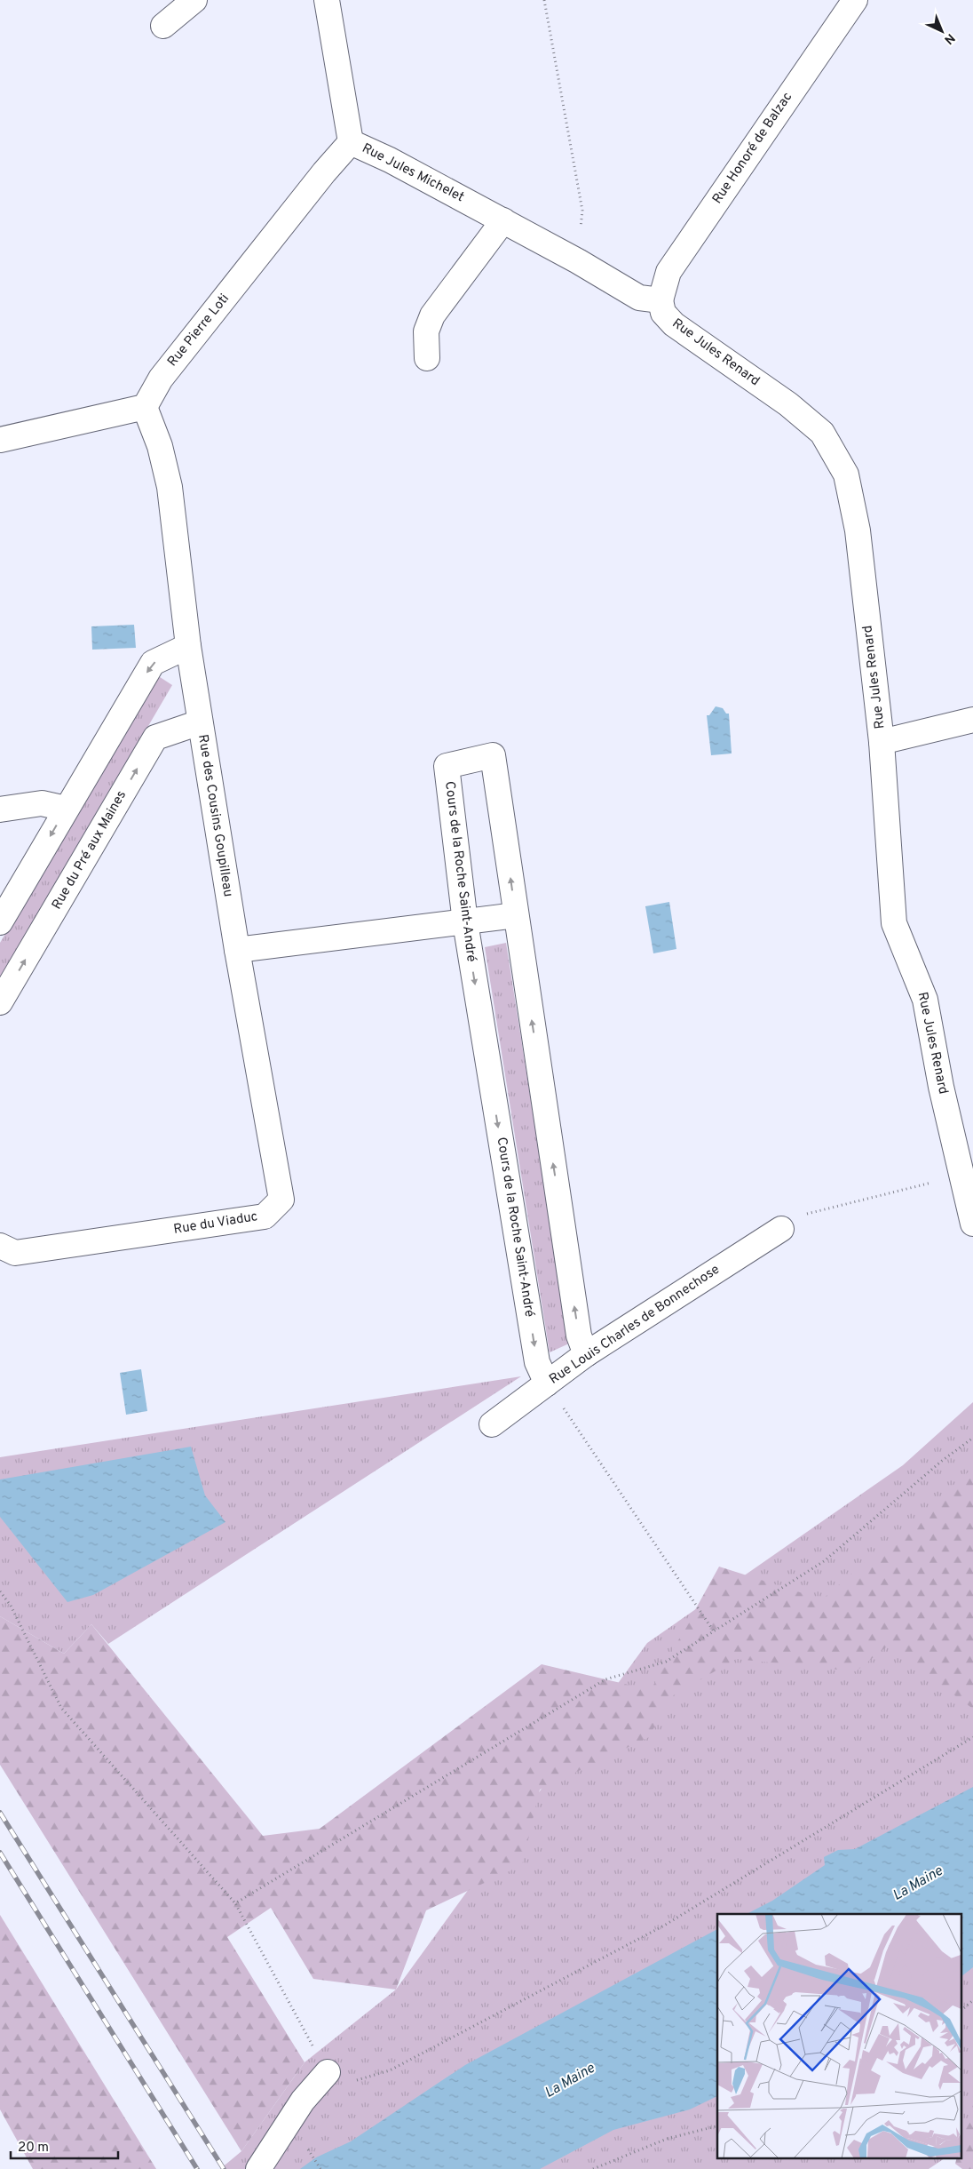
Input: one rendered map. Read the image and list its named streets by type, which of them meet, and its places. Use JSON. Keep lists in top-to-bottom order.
{
  "streets": {
    "street": [
      "Rue Honoré de Balzac",
      "Rue Jules Michelet",
      "Rue Pierre Loti",
      "Rue Jules Renard",
      "Rue des Cousins Goupilleau",
      "Rue du Pré aux Maines",
      "Cours de la Roche Saint-André",
      "Rue du Viaduc",
      "Rue Louis Charles de Bonnechose"
    ]
  },
  "crossings": [
    ["Rue Honoré de Balzac", "Rue Jules Renard"],
    ["Rue Jules Michelet", "Rue Pierre Loti"],
    ["Rue Pierre Loti", "Rue des Cousins Goupilleau"],
    ["Rue des Cousins Goupilleau", "Rue du Pré aux Maines"],
    ["Rue des Cousins Goupilleau", "Rue du Viaduc"],
    ["Cours de la Roche Saint-André", "Rue Louis Charles de Bonnechose"]
  ],
  "water": ["La Maine"],
  "scale_bar": "20 m",
  "north": "bottom right"
}
